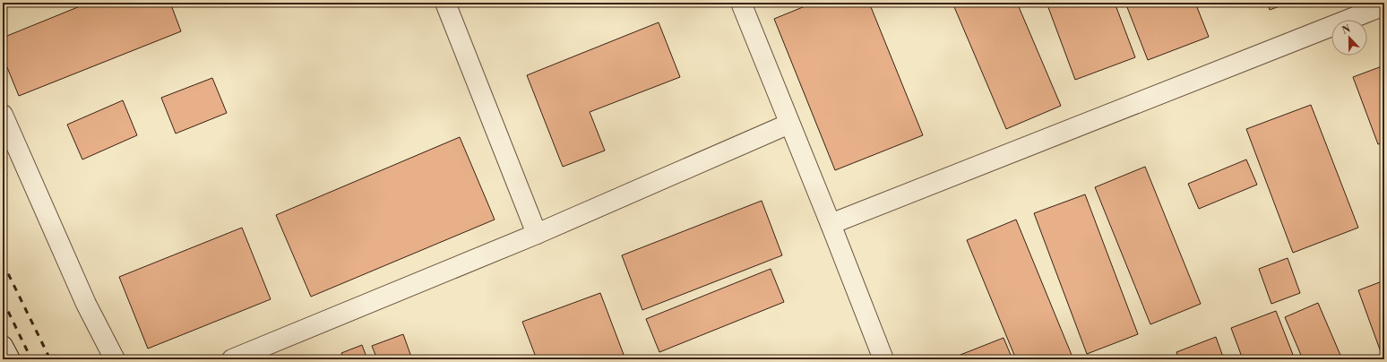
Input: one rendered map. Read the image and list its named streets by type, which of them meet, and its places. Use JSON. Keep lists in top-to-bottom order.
{
  "north": "top"
}
